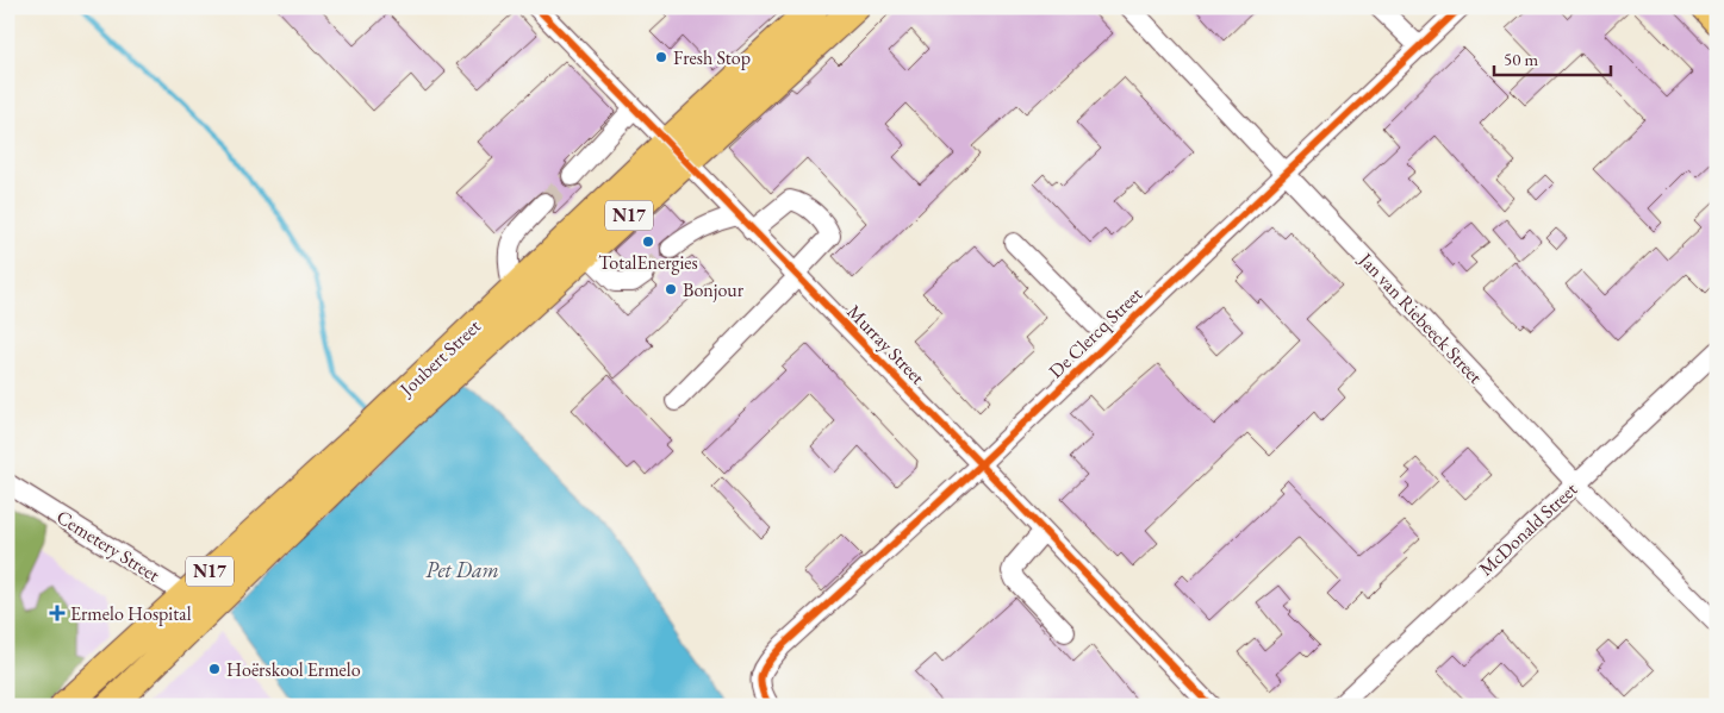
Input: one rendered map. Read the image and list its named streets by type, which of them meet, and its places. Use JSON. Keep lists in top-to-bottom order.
{
  "streets": {
    "highway": ["N17", "Joubert Street"],
    "street": [
      "Jan van Riebeeck Street",
      "De Clercq Street",
      "Murray Street",
      "McDonald Street",
      "Cemetery Street"
    ]
  },
  "crossings": [
    ["Jan van Riebeeck Street", "De Clercq Street"],
    ["Jan van Riebeeck Street", "McDonald Street"],
    ["De Clercq Street", "Murray Street"],
    ["Murray Street", "Joubert Street"],
    ["Joubert Street", "Cemetery Street"]
  ],
  "water": ["Pet Dam"],
  "places": {
    "other": [
      "Fresh Stop",
      "TotalEnergies",
      "Bonjour",
      "Hoërskool Ermelo"
    ],
    "health": ["Ermelo Hospital"]
  },
  "scale_bar": "50 m"
}
